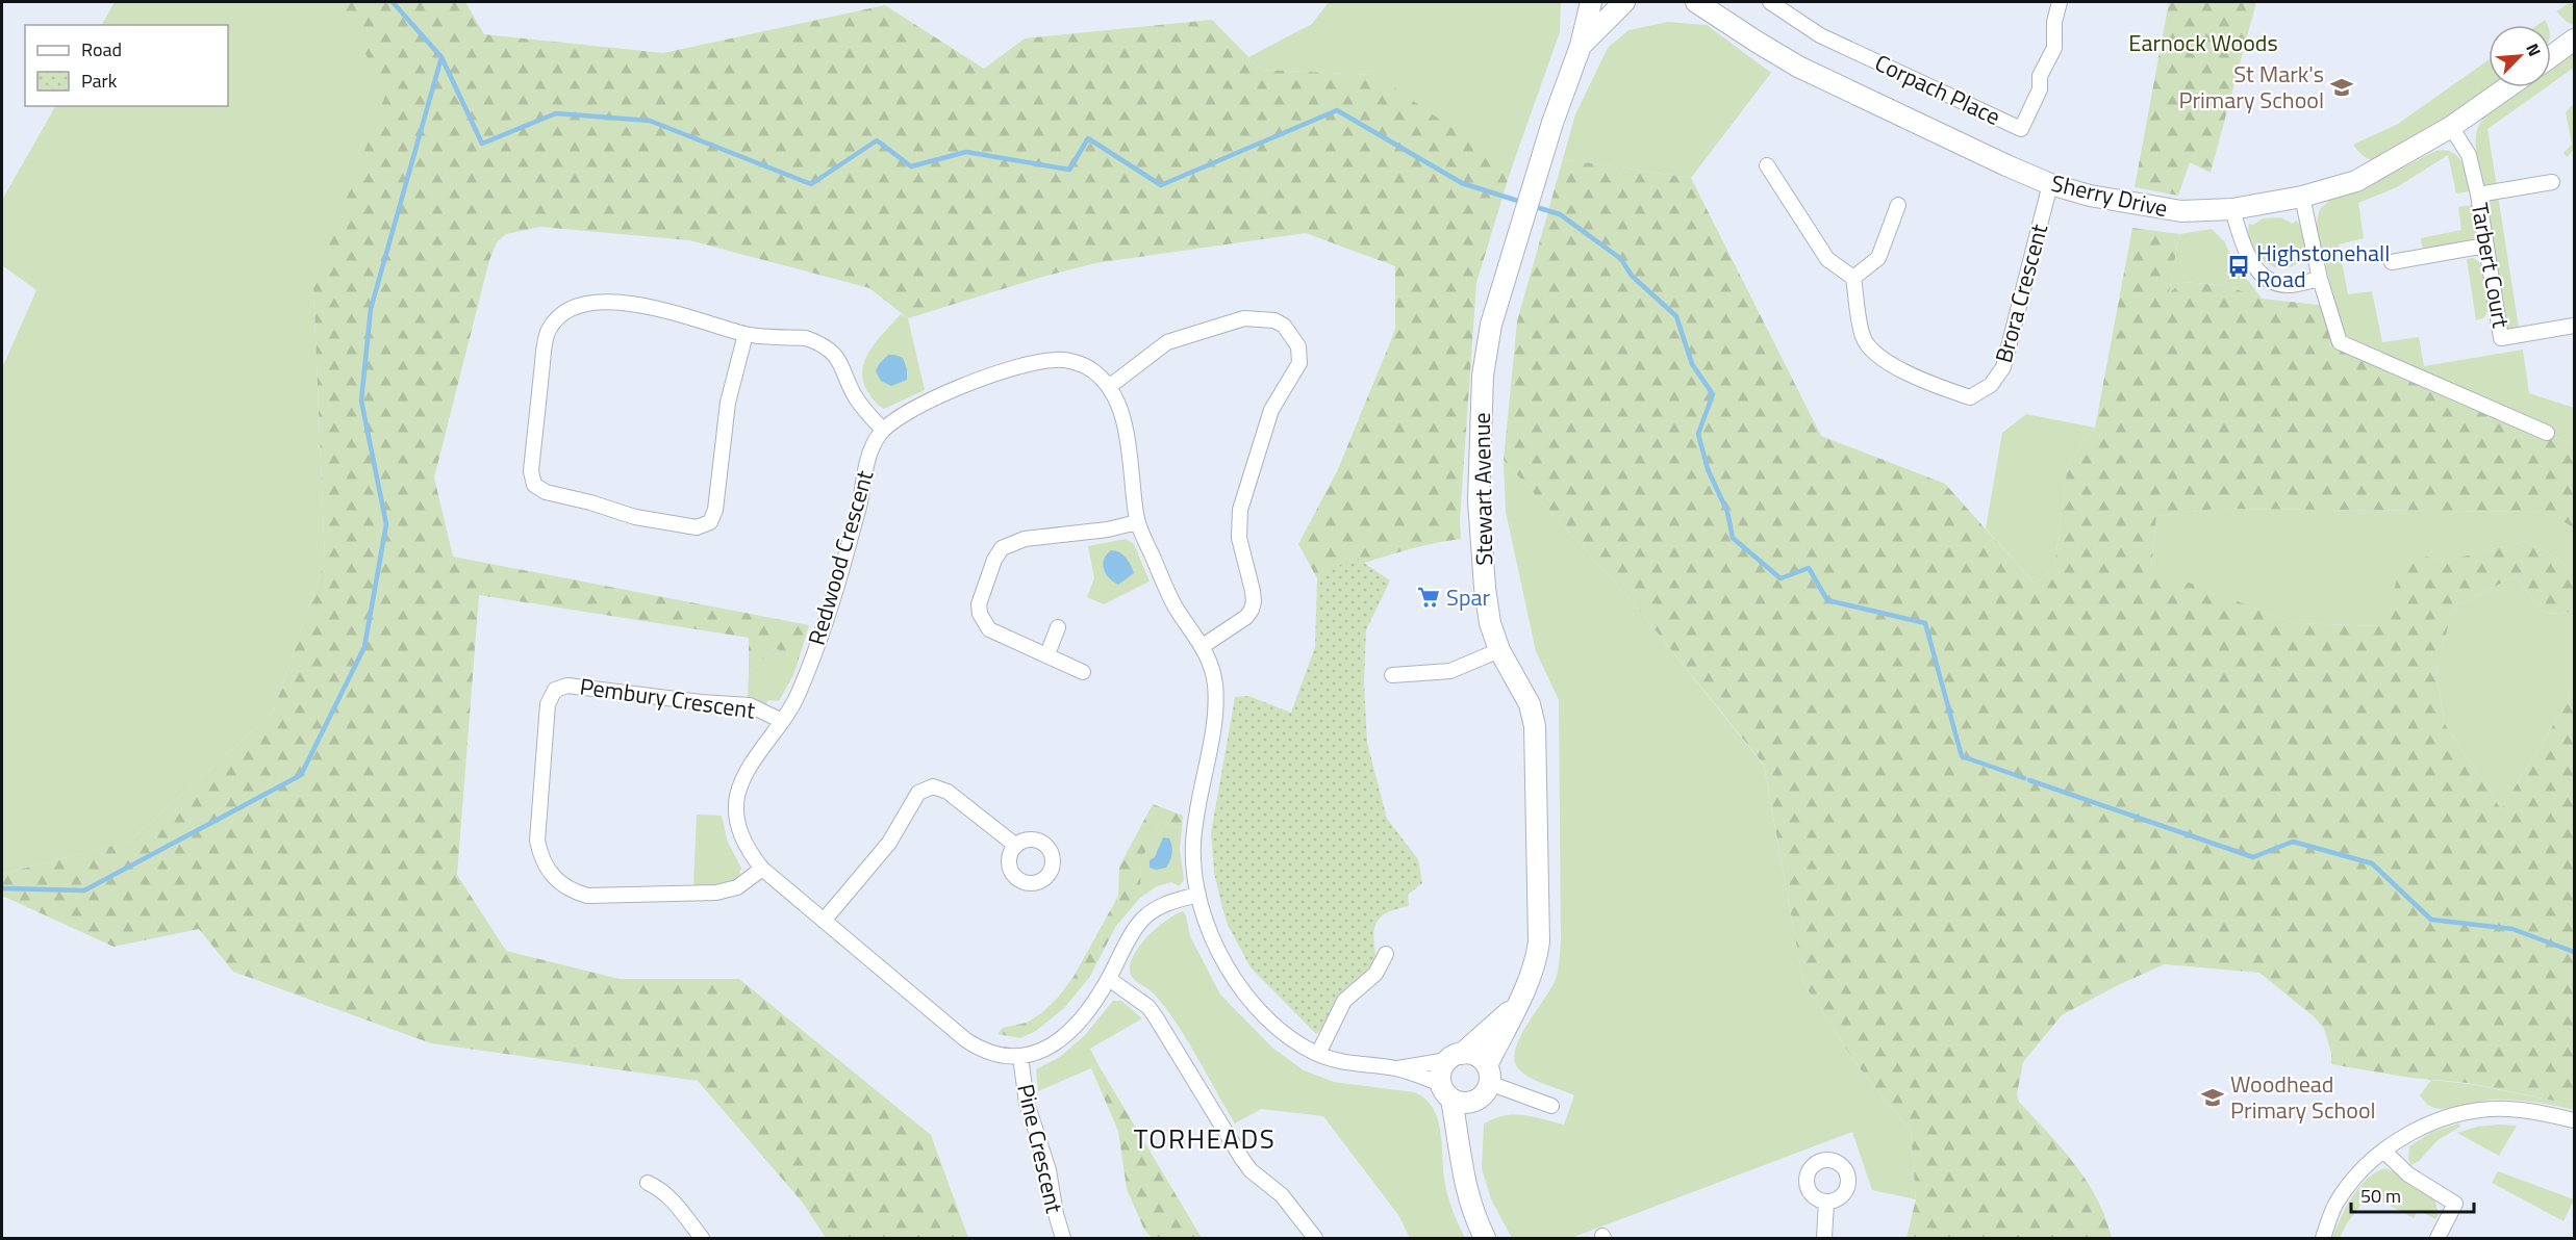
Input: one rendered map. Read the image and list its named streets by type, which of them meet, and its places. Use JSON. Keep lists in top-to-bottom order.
{
  "streets": {
    "street": [
      "Corpach Place",
      "Sherry Drive",
      "Tarbert Court",
      "Brora Crescent",
      "Stewart Avenue",
      "Redwood Crescent",
      "Pembury Crescent",
      "Pine Crescent"
    ]
  },
  "crossings": [
    ["Sherry Drive", "Tarbert Court"],
    ["Sherry Drive", "Brora Crescent"],
    ["Redwood Crescent", "Pembury Crescent"],
    ["Redwood Crescent", "Pine Crescent"]
  ],
  "districts": ["TORHEADS"],
  "parks": ["Earnock Woods"],
  "places": {
    "school or university": ["St Mark's Primary School", "Woodhead Primary School"],
    "bus stop": ["Highstonehall Road"],
    "supermarket": ["Spar"]
  },
  "legend": ["Road", "Park"],
  "scale_bar": "50 m",
  "north": "top right"
}
